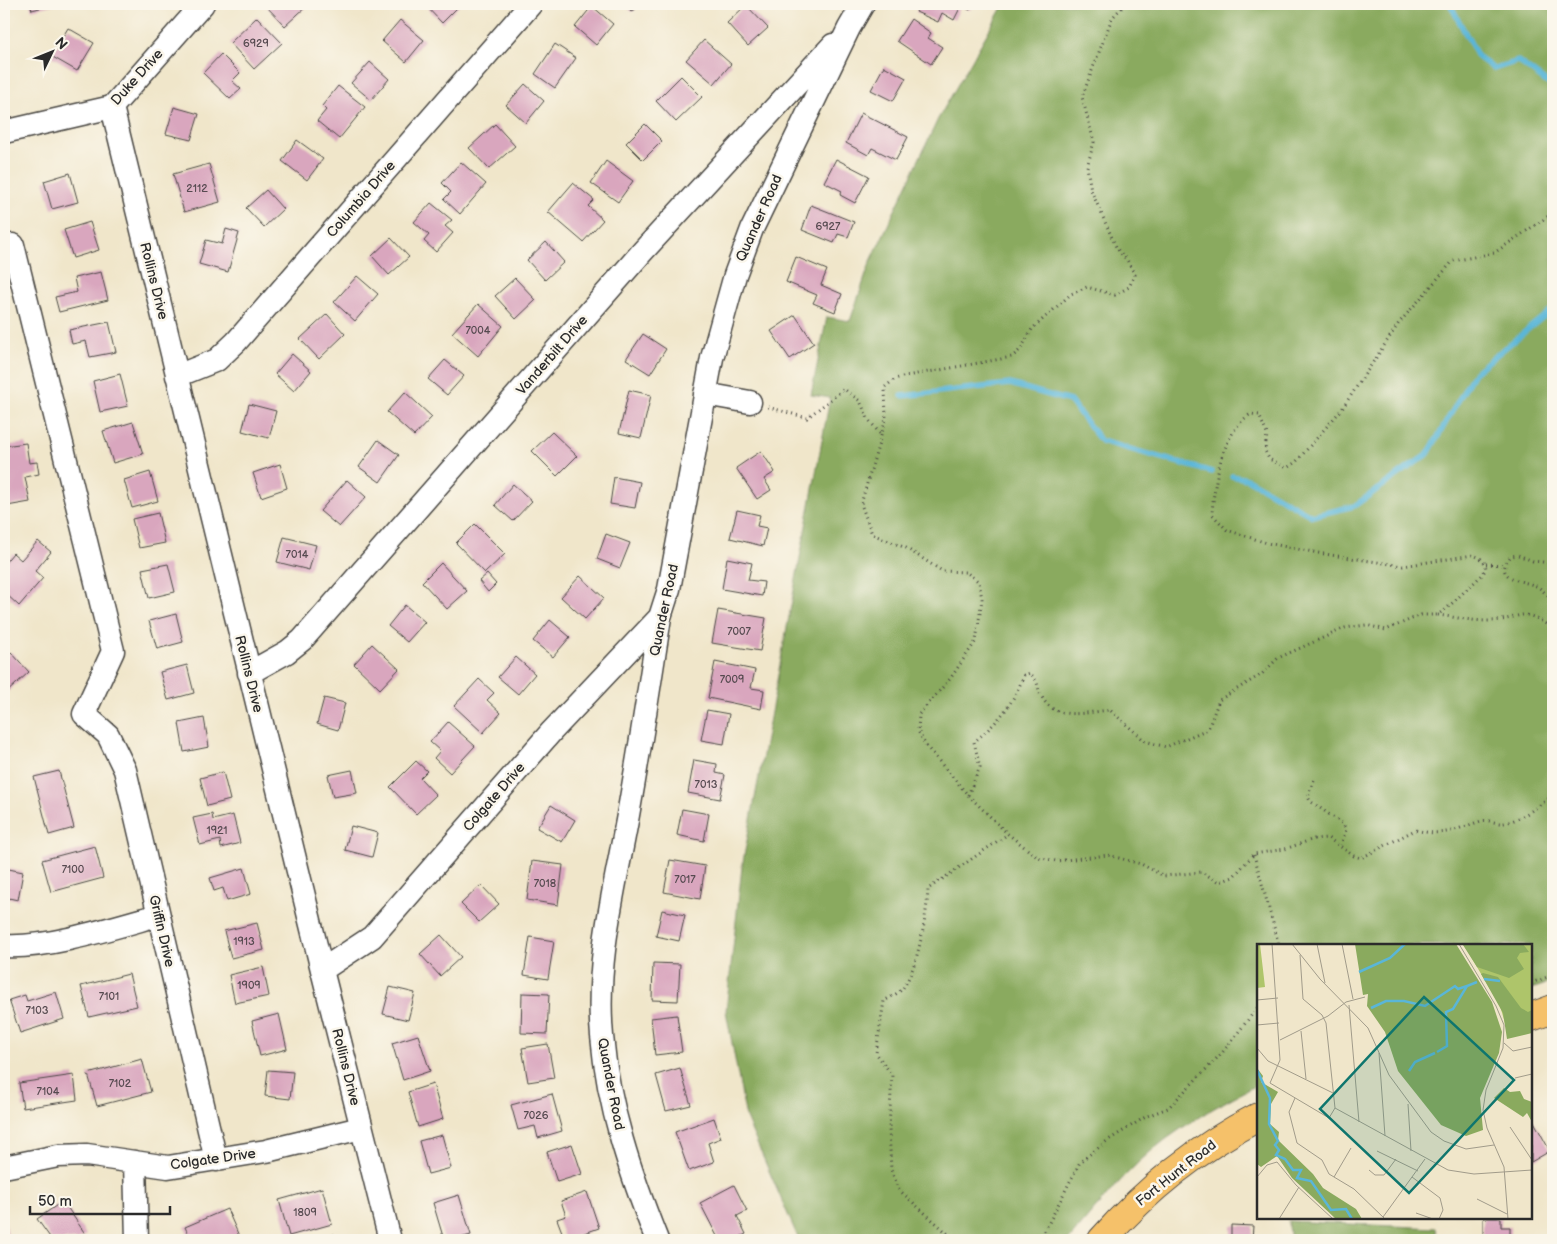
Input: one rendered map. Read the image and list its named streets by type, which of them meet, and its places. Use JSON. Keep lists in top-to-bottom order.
{
  "streets": {
    "main road": ["Fort Hunt Road"],
    "street": [
      "Duke Drive",
      "Columbia Drive",
      "Quander Road",
      "Rollins Drive",
      "Vanderbilt Drive",
      "Colgate Drive",
      "Griffin Drive"
    ]
  },
  "crossings": [
    ["Duke Drive", "Rollins Drive"],
    ["Columbia Drive", "Rollins Drive"],
    ["Quander Road", "Vanderbilt Drive"],
    ["Quander Road", "Colgate Drive"],
    ["Rollins Drive", "Vanderbilt Drive"],
    ["Rollins Drive", "Colgate Drive"],
    ["Colgate Drive", "Griffin Drive"]
  ],
  "house_numbers": [
    "6929",
    "2112",
    "6927",
    "7004",
    "7014",
    "7007",
    "7009",
    "7013",
    "1921",
    "7100",
    "7017",
    "7018",
    "1913",
    "1909",
    "7101",
    "7103",
    "7102",
    "7104",
    "7026",
    "1809"
  ],
  "scale_bar": "50 m",
  "north": "top right"
}
